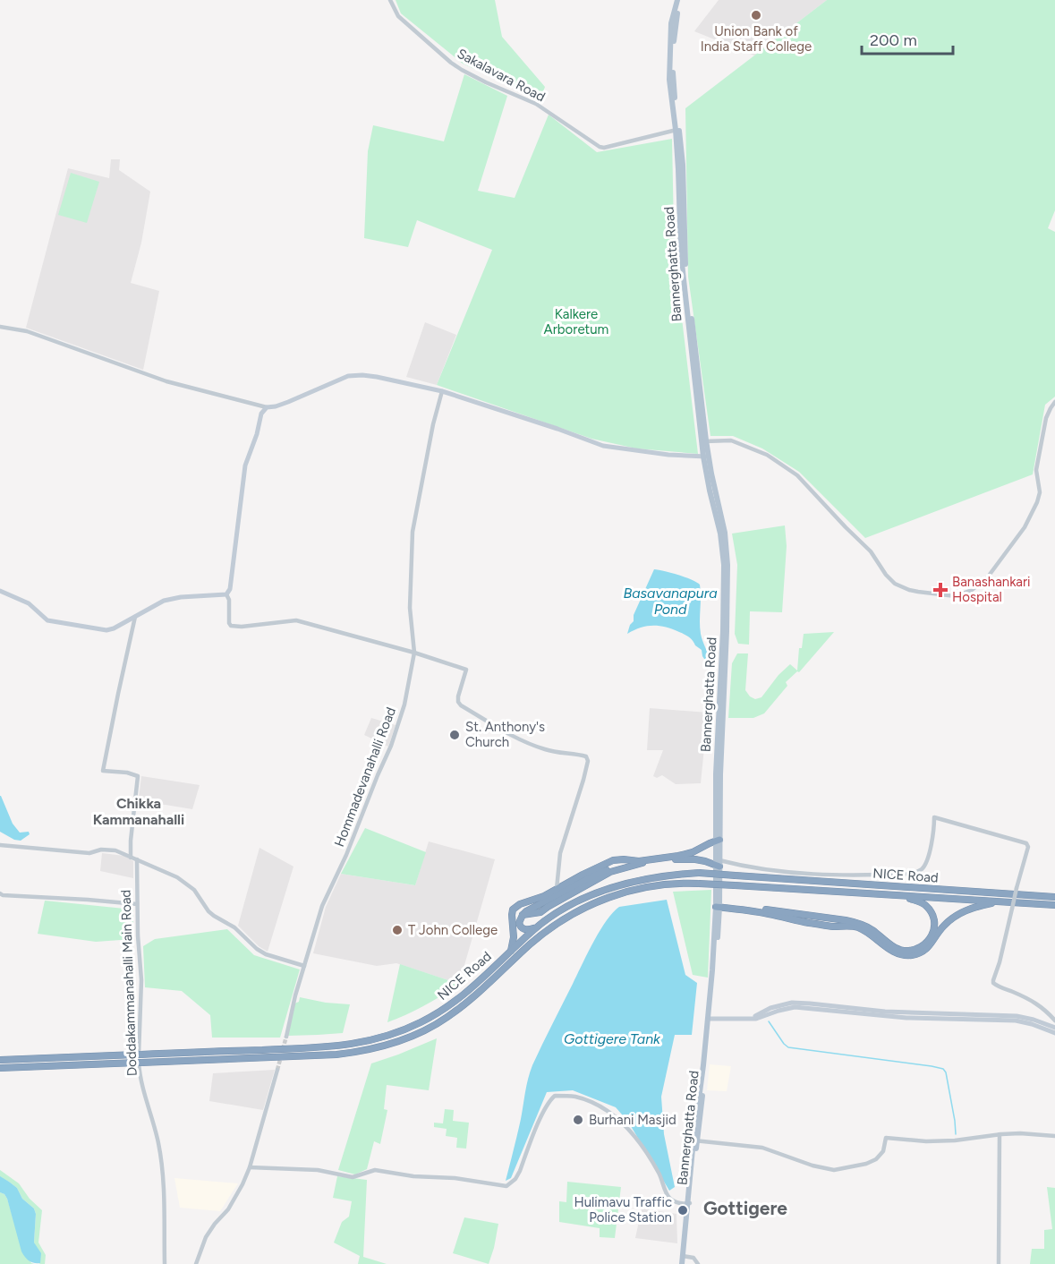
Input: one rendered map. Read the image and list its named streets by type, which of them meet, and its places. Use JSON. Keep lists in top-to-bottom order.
{
  "streets": {
    "highway": ["NICE Road"],
    "main road": ["Bannerghatta Road"],
    "street": ["Sakalavara Road", "Hommadevanahalli Road", "Doddakammanahalli Main Road"]
  },
  "crossings": [
    ["Sakalavara Road", "Bannerghatta Road"]
  ],
  "districts": ["Chikka Kammanahalli", "Gottigere"],
  "water": ["Basavanapura Pond", "Gottigere Tank"],
  "parks": ["Kalkere Arboretum"],
  "places": {
    "other": [
      "Union Bank of India Staff College",
      "St. Anthony's Church",
      "T John College",
      "Burhani Masjid",
      "Hulimavu Traffic Police Station"
    ],
    "health": ["Banashankari Hospital"]
  },
  "scale_bar": "200 m"
}
